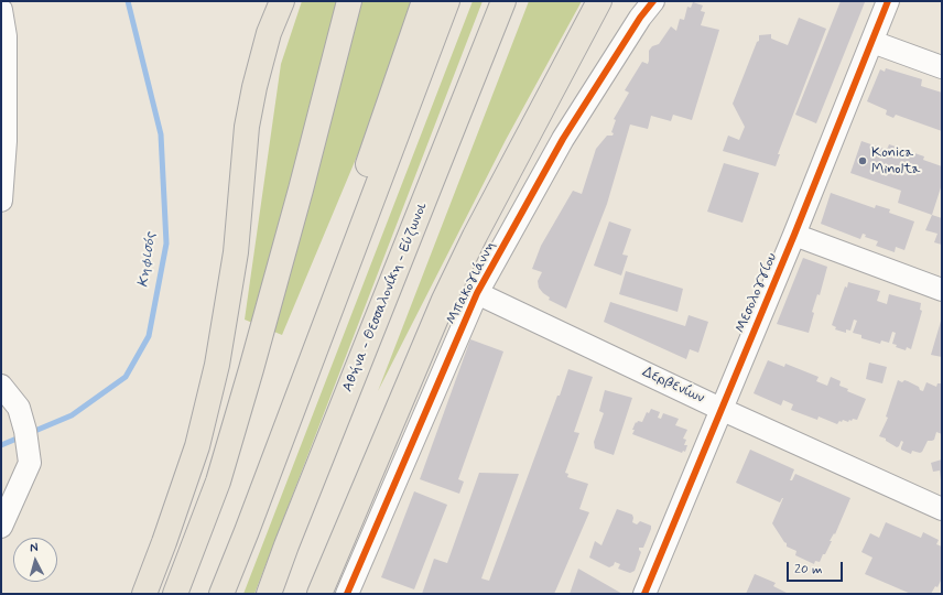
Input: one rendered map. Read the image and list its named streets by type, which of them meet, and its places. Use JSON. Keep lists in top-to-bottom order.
{
  "streets": {
    "main road": ["Αθήνα - Θεσσαλονίκη - Εύζωνοι"],
    "street": ["Μπακογιάννη", "Μεσολογγίου", "Δερβενίων"]
  },
  "crossings": [
    ["Μπακογιάννη", "Δερβενίων"],
    ["Μεσολογγίου", "Δερβενίων"]
  ],
  "water": ["Κηφισός"],
  "places": ["Konica Minolta"],
  "scale_bar": "20 m",
  "north": "top"
}
